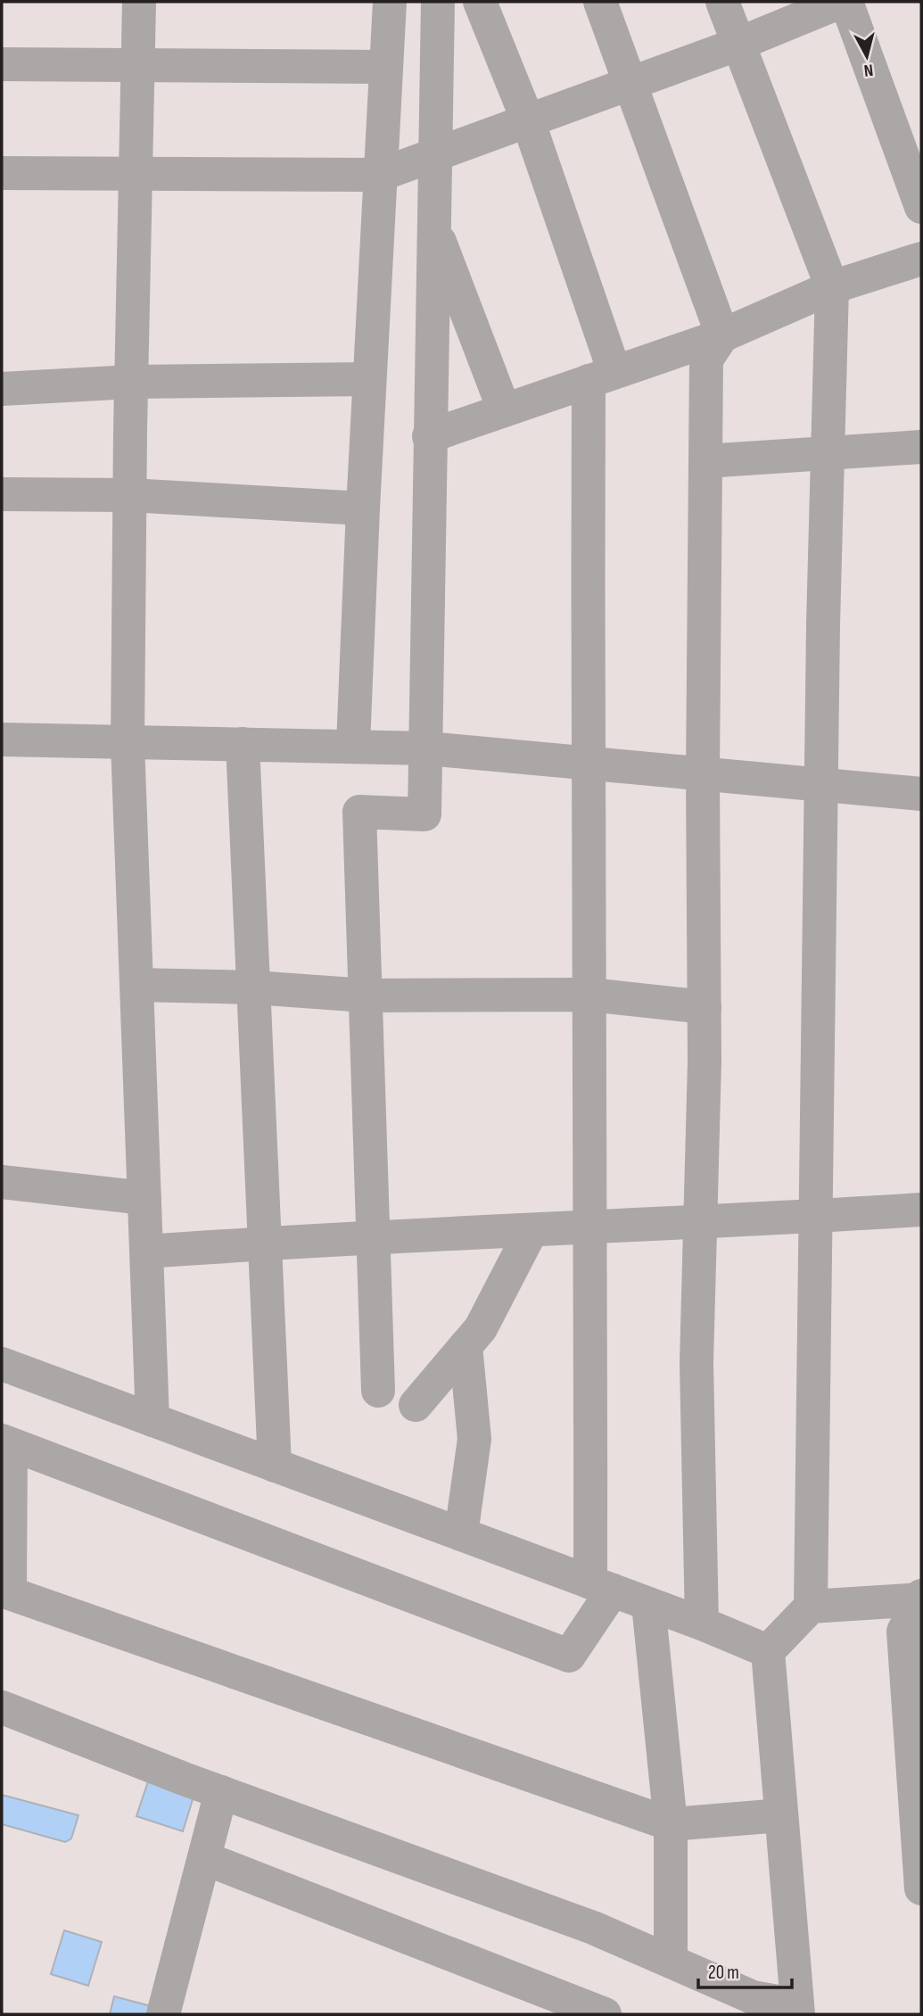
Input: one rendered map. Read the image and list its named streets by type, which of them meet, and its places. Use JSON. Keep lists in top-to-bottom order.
{
  "scale_bar": "20 m",
  "north": "bottom"
}
